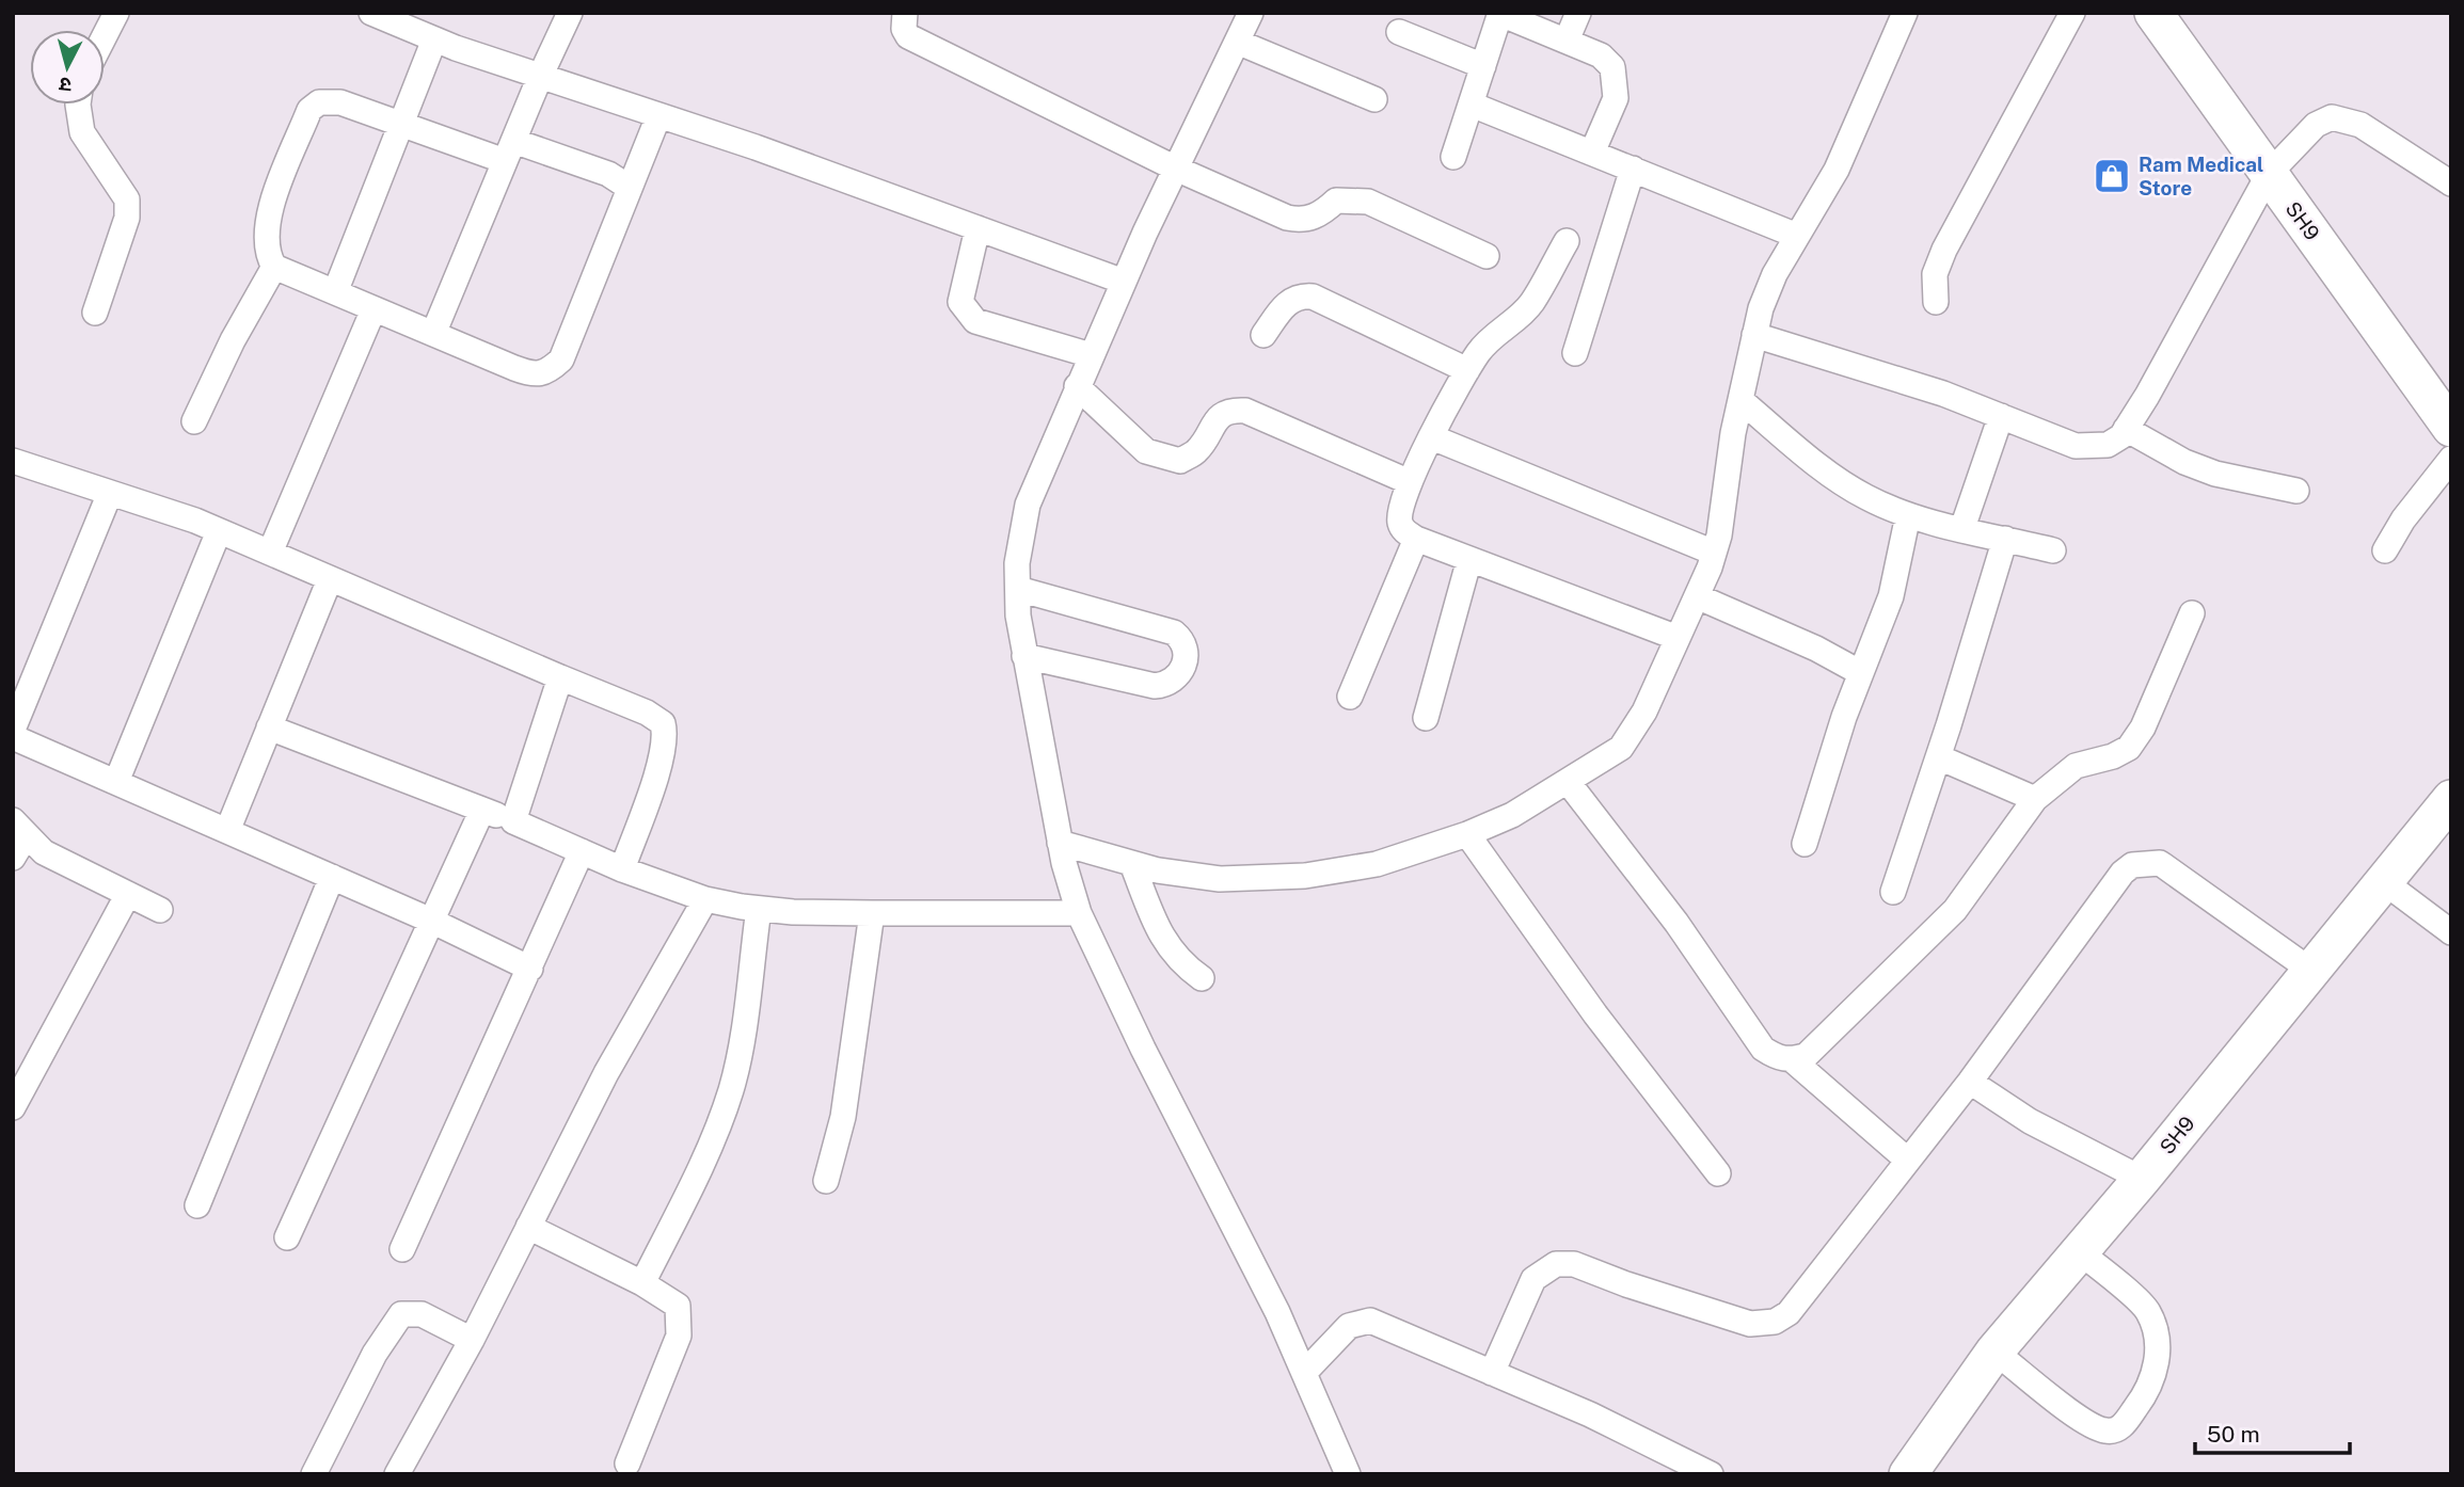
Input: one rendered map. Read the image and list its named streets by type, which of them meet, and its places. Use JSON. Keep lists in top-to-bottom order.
{
  "streets": {
    "main road": ["SH9"]
  },
  "places": {
    "shop": ["Ram Medical Store"]
  },
  "scale_bar": "50 m",
  "north": "bottom"
}
